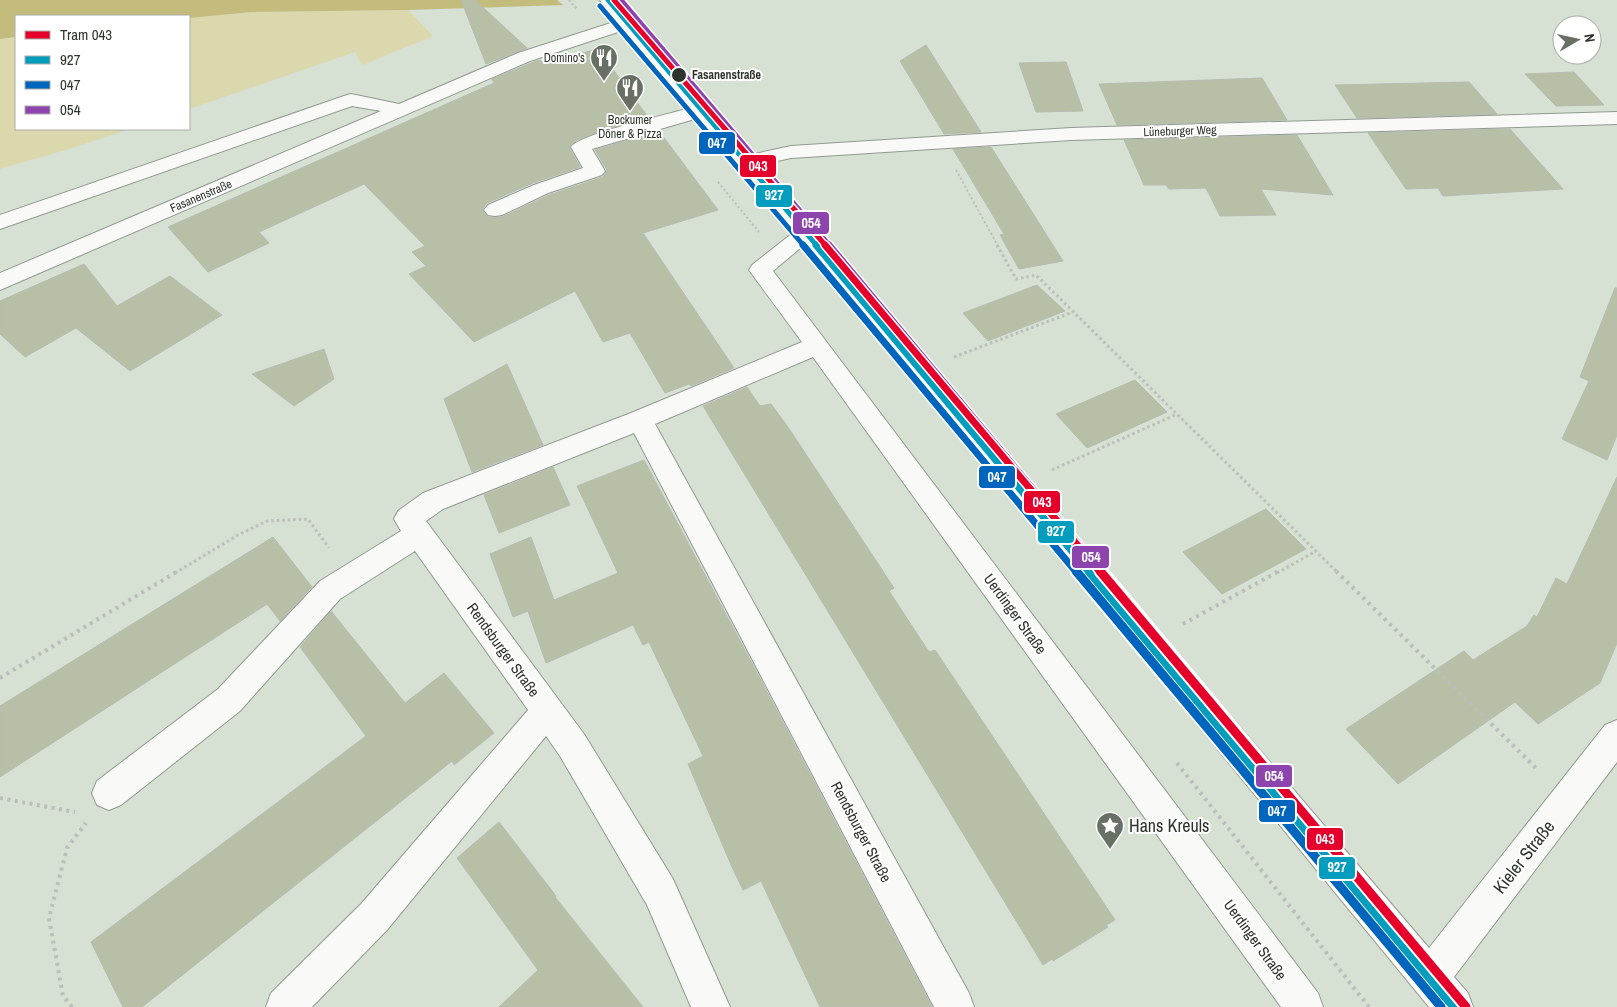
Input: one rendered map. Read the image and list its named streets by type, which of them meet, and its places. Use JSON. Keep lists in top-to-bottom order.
{
  "streets": {
    "street": [
      "Lüneburger Weg",
      "Fasanenstraße",
      "Uerdinger Straße",
      "Rendsburger Straße",
      "Kieler Straße"
    ]
  },
  "crossings": [
    ["Uerdinger Straße", "Rendsburger Straße"]
  ],
  "places": {
    "other": ["Fasanenstraße"],
    "restaurant": ["Domino's", "Bockumer Döner & Pizza"],
    "place": ["Hans Kreuls"]
  },
  "lines": [
    "tram line 043",
    "transit line 927",
    "transit line 054",
    "transit line 047"
  ],
  "legend": [
    "Tram 043",
    "927",
    "047",
    "054"
  ],
  "north": "right"
}
